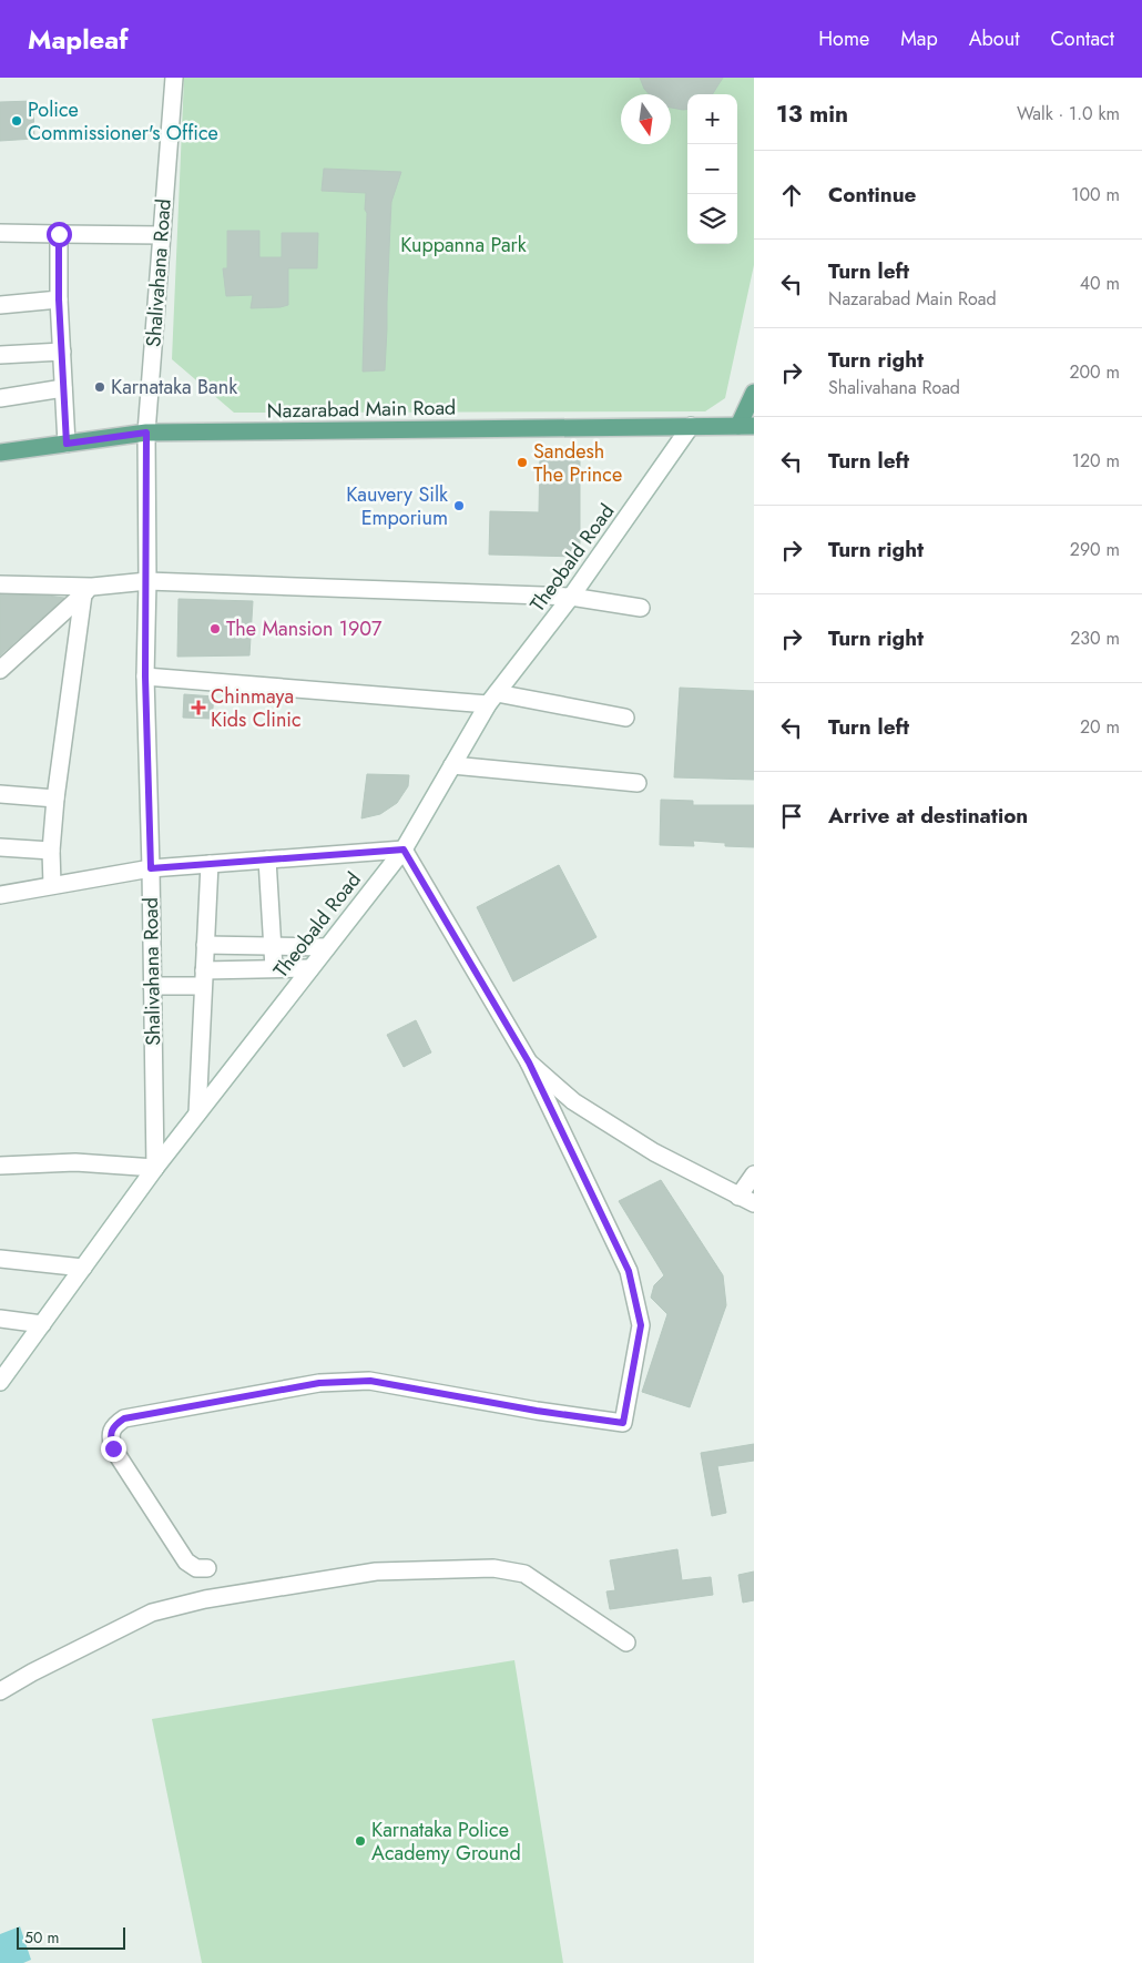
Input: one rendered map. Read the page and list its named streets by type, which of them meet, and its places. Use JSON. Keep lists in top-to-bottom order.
{
  "streets": {
    "main road": ["Nazarabad Main Road"],
    "street": ["Shalivahana Road", "Theobald Road"]
  },
  "crossings": [
    ["Shalivahana Road", "Nazarabad Main Road"],
    ["Shalivahana Road", "Theobald Road"],
    ["Nazarabad Main Road", "Theobald Road"]
  ],
  "parks": ["Kuppanna Park"],
  "places": {
    "other": [
      "Police Commissioner's Office",
      "Karnataka Bank",
      "Sandesh The Prince",
      "Kauvery Silk Emporium",
      "The Mansion 1907",
      "Karnataka Police Academy Ground"
    ],
    "health": ["Chinmaya Kids Clinic"]
  },
  "scale_bar": "50 m",
  "north": "bottom",
  "page": {
    "header": "Mapleaf",
    "nav": [
      "Home",
      "Map",
      "About",
      "Contact"
    ],
    "heading": ["13 min", "Walk · 1.0 km"],
    "map_buttons": ["+", "−"],
    "list": [
      ["Continue", "100 m"],
      ["Turn left", "Nazarabad Main Road", "40 m"],
      ["Turn right", "Shalivahana Road", "200 m"],
      ["Turn left", "120 m"],
      ["Turn right", "290 m"],
      ["Turn right", "230 m"],
      ["Turn left", "20 m"],
      "Arrive at destination"
    ],
    "scale": "50 m"
  }
}
